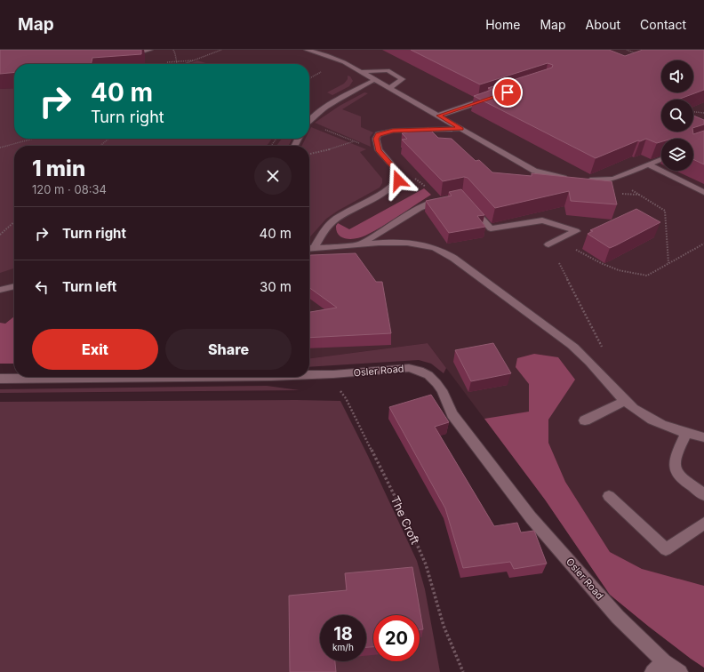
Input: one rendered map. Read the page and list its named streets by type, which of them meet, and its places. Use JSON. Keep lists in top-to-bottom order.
{
  "streets": {
    "street": ["Osler Road"],
    "path": ["The Croft"]
  },
  "crossings": [
    ["Osler Road", "The Croft"]
  ],
  "page": {
    "header": "Map",
    "nav": [
      "Home",
      "Map",
      "About",
      "Contact"
    ],
    "turn": ["40 m", "Turn right"],
    "heading": ["1 min", "120 m · 08:34"],
    "list": [
      {
        "name": "Turn right",
        "value": "40 m"
      },
      {
        "name": "Turn left",
        "value": "30 m"
      }
    ],
    "buttons": ["Exit", "Share"],
    "speed": "18 km/h",
    "limit": "20"
  }
}
